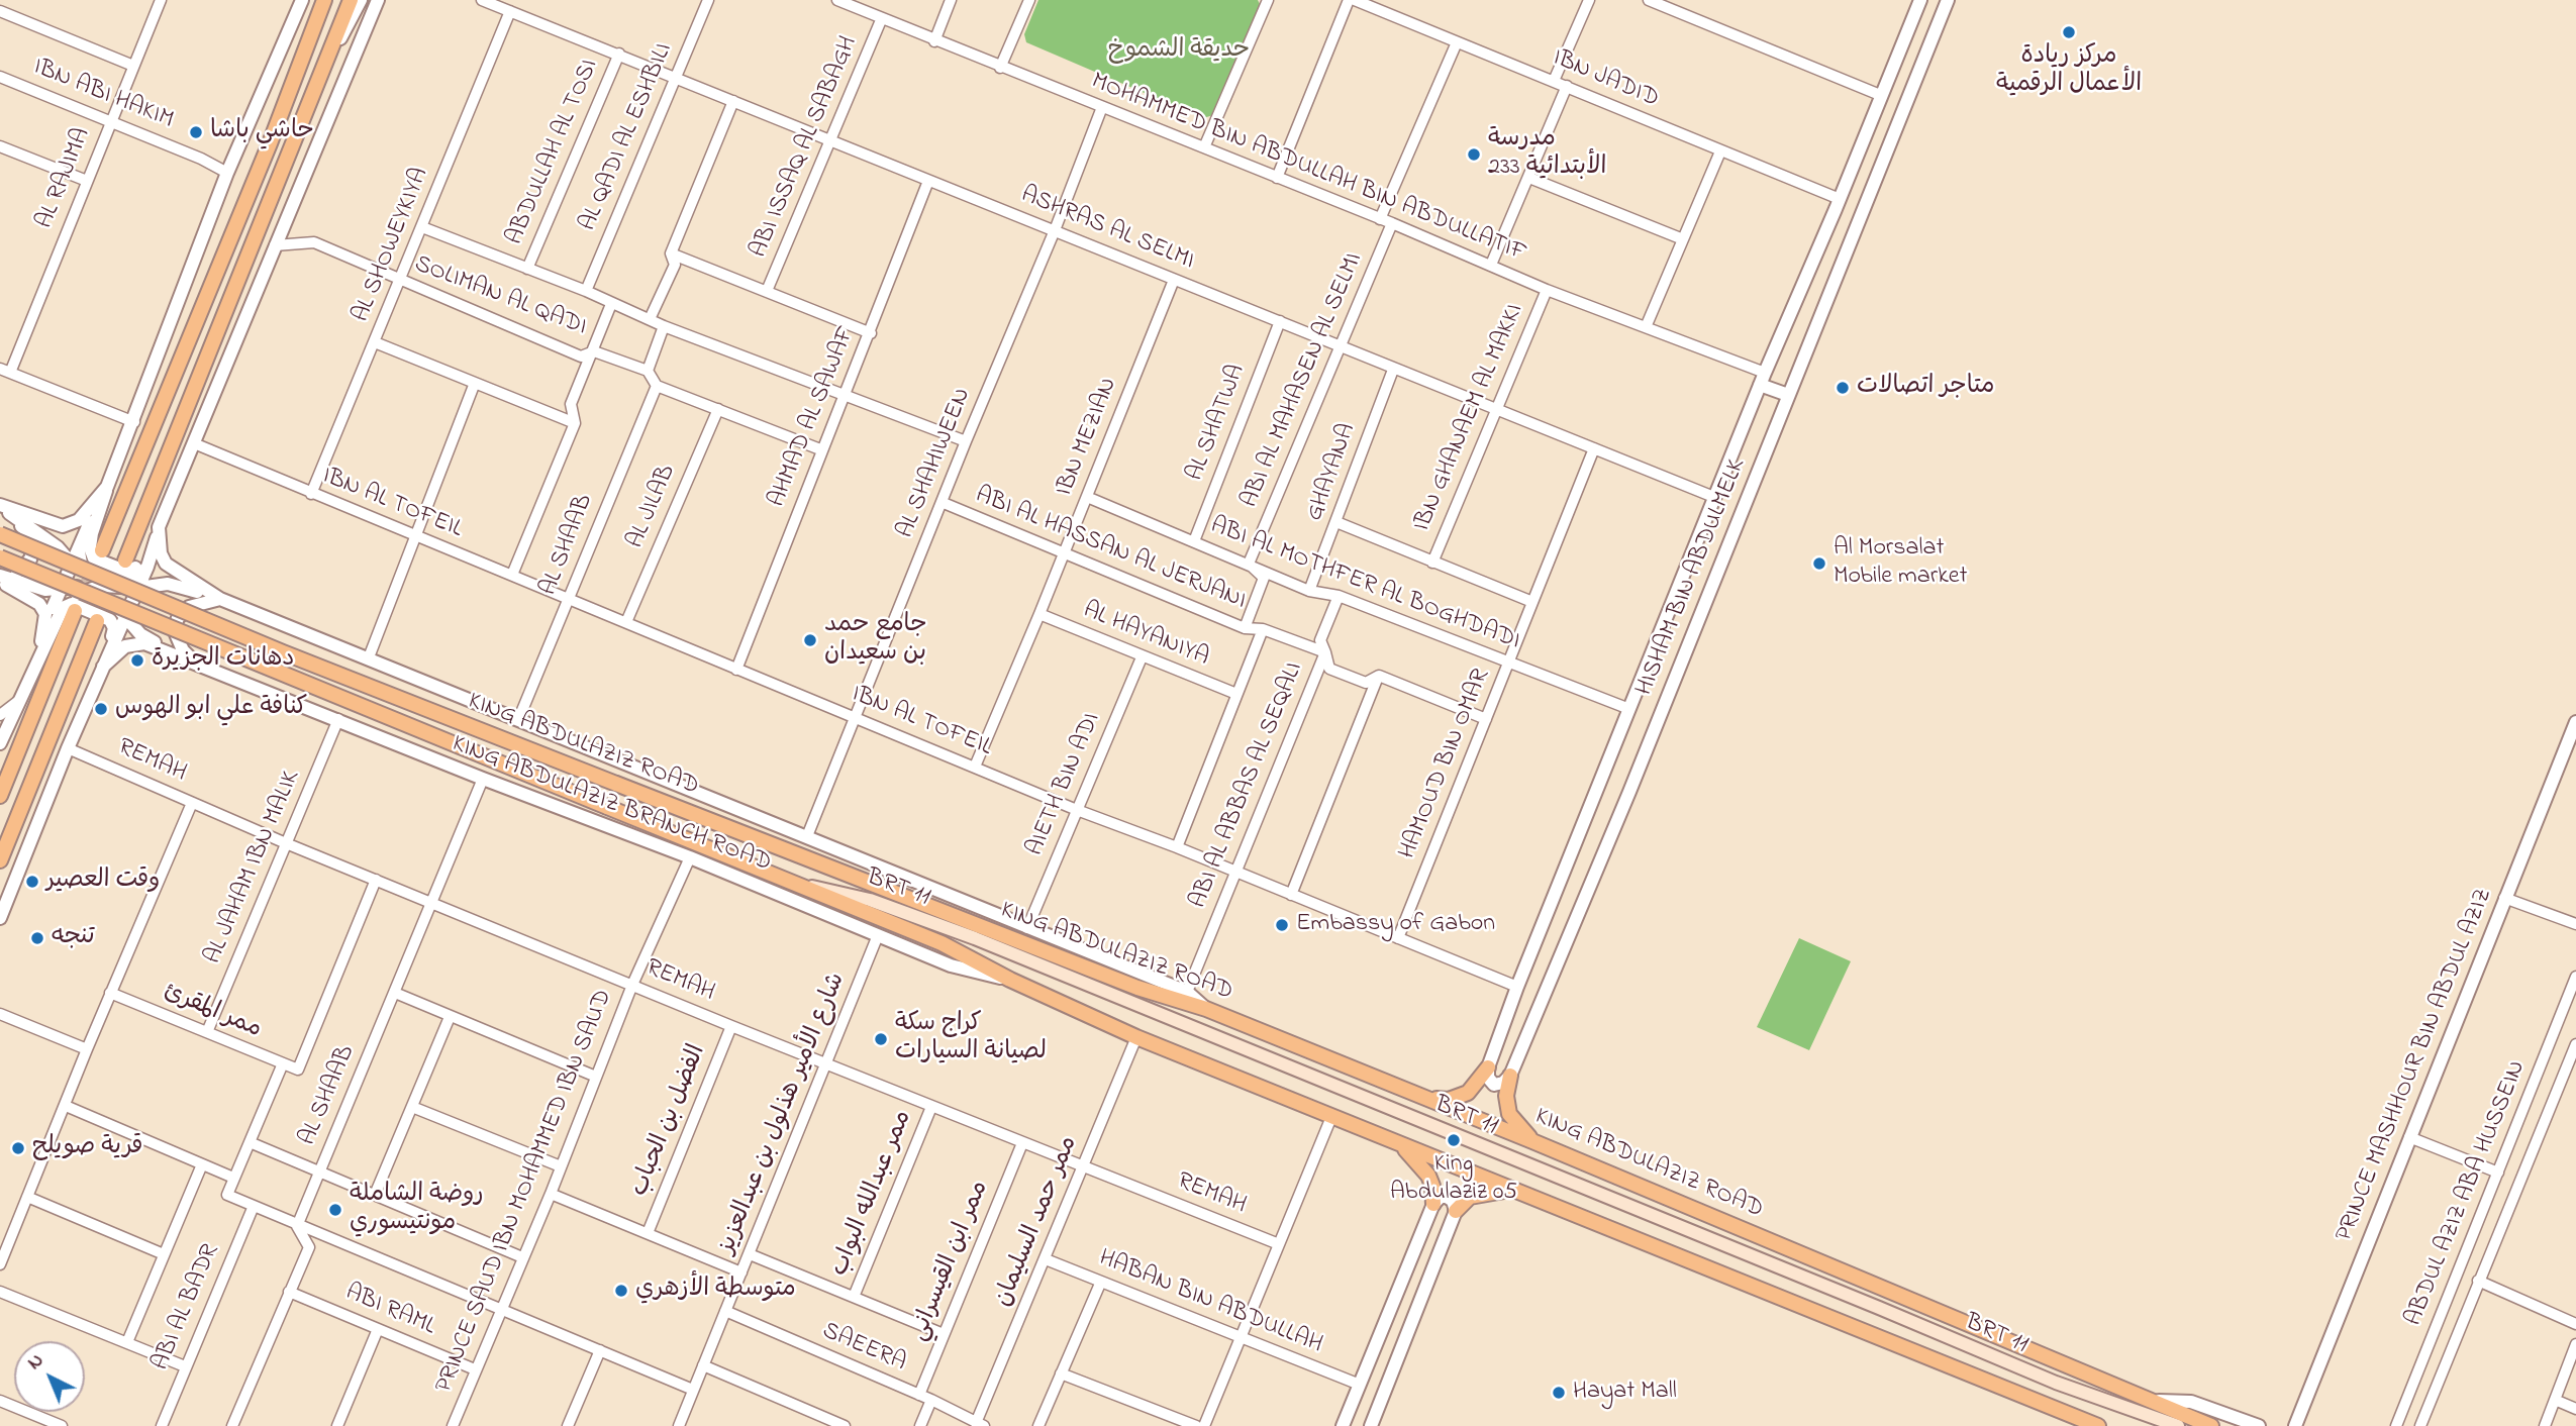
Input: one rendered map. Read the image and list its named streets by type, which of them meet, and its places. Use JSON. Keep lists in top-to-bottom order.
{
  "streets": {
    "main road": ["KING ABDULAZIZ ROAD", "BRT 11"],
    "street": [
      "IBN JADID",
      "IBN ABI HAKIM",
      "AL QADI AL ESHBILI",
      "ABI ISSAQ AL SABAGH",
      "ABDULLAH AL TOSI",
      "MOHAMMED BIN ABDULLAH BIN ABDULLATIF",
      "AL RAJIMA",
      "ASHRAS AL SELMI",
      "AL SHOWEYKIYA",
      "SOLIMAN AL QADI",
      "ABI AL MAHASEN AL SELMI",
      "AHMAD AL SAWAF",
      "IBN GHANAEM AL MAKKI",
      "AL SHATWA",
      "IBN MEZIAN",
      "AL SHAHIWEEN",
      "GHAYANA",
      "IBN AL TOFEIL",
      "AL JILAB",
      "AL SHAAB",
      "ABI AL HASSAN AL JERJANI",
      "HISHAM BIN ABDULMELK",
      "ABI AL MOTHFER AL BOGHDADI",
      "AL HAYANIYA",
      "REMAH",
      "HAMOUD BIN OMAR",
      "AIETH BIN ADI",
      "ABI AL ABBAS AL SEQALI",
      "KING ABDULAZIZ BRANCH ROAD",
      "AL JAHAM IBN MALIK",
      "ممر المقرئ",
      "PRINCE MASHHOUR BIN ABDUL AZIZ",
      "شارع الأمير هذلول بن عبدالعزيز",
      "الفضل بن الحباب",
      "PRINCE SAUD IBN MOHAMMED IBN SAUD",
      "ممر عبدالله البواب",
      "ABDUL AZIZ ABA HUSSEIN",
      "ممر حمد السليمان",
      "ممر ابن القيسراني",
      "HABAN BIN ABDULLAH",
      "ABI AL BADR",
      "ABI RAML",
      "SAEERA"
    ]
  },
  "crossings": [
    ["IBN JADID", "HISHAM BIN ABDULMELK"],
    ["IBN ABI HAKIM", "AL RAJIMA"],
    ["AL QADI AL ESHBILI", "ASHRAS AL SELMI"],
    ["AL QADI AL ESHBILI", "SOLIMAN AL QADI"],
    ["ABI ISSAQ AL SABAGH", "MOHAMMED BIN ABDULLAH BIN ABDULLATIF"],
    ["ABI ISSAQ AL SABAGH", "ASHRAS AL SELMI"],
    ["ABDULLAH AL TOSI", "ASHRAS AL SELMI"],
    ["ABDULLAH AL TOSI", "SOLIMAN AL QADI"],
    ["MOHAMMED BIN ABDULLAH BIN ABDULLATIF", "ABI AL MAHASEN AL SELMI"],
    ["MOHAMMED BIN ABDULLAH BIN ABDULLATIF", "IBN GHANAEM AL MAKKI"],
    ["MOHAMMED BIN ABDULLAH BIN ABDULLATIF", "AL SHAHIWEEN"],
    ["MOHAMMED BIN ABDULLAH BIN ABDULLATIF", "HISHAM BIN ABDULMELK"],
    ["ASHRAS AL SELMI", "AL SHOWEYKIYA"],
    ["ASHRAS AL SELMI", "ABI AL MAHASEN AL SELMI"],
    ["ASHRAS AL SELMI", "AHMAD AL SAWAF"],
    ["ASHRAS AL SELMI", "IBN GHANAEM AL MAKKI"],
    ["ASHRAS AL SELMI", "AL SHATWA"],
    ["ASHRAS AL SELMI", "IBN MEZIAN"],
    ["ASHRAS AL SELMI", "AL SHAHIWEEN"],
    ["ASHRAS AL SELMI", "GHAYANA"],
    ["ASHRAS AL SELMI", "HISHAM BIN ABDULMELK"],
    ["ASHRAS AL SELMI", "HAMOUD BIN OMAR"],
    ["AL SHOWEYKIYA", "SOLIMAN AL QADI"],
    ["AL SHOWEYKIYA", "IBN AL TOFEIL"],
    ["SOLIMAN AL QADI", "AHMAD AL SAWAF"],
    ["SOLIMAN AL QADI", "AL SHAHIWEEN"],
    ["ABI AL MAHASEN AL SELMI", "ABI AL MOTHFER AL BOGHDADI"],
    ["AHMAD AL SAWAF", "IBN AL TOFEIL"],
    ["AL SHATWA", "ABI AL MOTHFER AL BOGHDADI"],
    ["IBN MEZIAN", "IBN AL TOFEIL"],
    ["IBN MEZIAN", "ABI AL HASSAN AL JERJANI"],
    ["IBN MEZIAN", "ABI AL MOTHFER AL BOGHDADI"],
    ["IBN MEZIAN", "AL HAYANIYA"],
    ["AL SHAHIWEEN", "IBN AL TOFEIL"],
    ["AL SHAHIWEEN", "ABI AL HASSAN AL JERJANI"],
    ["AL SHAHIWEEN", "KING ABDULAZIZ BRANCH ROAD"],
    ["GHAYANA", "ABI AL MOTHFER AL BOGHDADI"],
    ["IBN AL TOFEIL", "AL JILAB"],
    ["IBN AL TOFEIL", "AL SHAAB"],
    ["IBN AL TOFEIL", "HISHAM BIN ABDULMELK"],
    ["IBN AL TOFEIL", "HAMOUD BIN OMAR"],
    ["IBN AL TOFEIL", "AIETH BIN ADI"],
    ["IBN AL TOFEIL", "ABI AL ABBAS AL SEQALI"],
    ["AL SHAAB", "REMAH"],
    ["AL SHAAB", "KING ABDULAZIZ BRANCH ROAD"],
    ["ABI AL HASSAN AL JERJANI", "HAMOUD BIN OMAR"],
    ["ABI AL HASSAN AL JERJANI", "ABI AL ABBAS AL SEQALI"],
    ["HISHAM BIN ABDULMELK", "ABI AL MOTHFER AL BOGHDADI"],
    ["ABI AL MOTHFER AL BOGHDADI", "HAMOUD BIN OMAR"],
    ["ABI AL MOTHFER AL BOGHDADI", "ABI AL ABBAS AL SEQALI"],
    ["AL HAYANIYA", "AIETH BIN ADI"],
    ["KING ABDULAZIZ ROAD", "KING ABDULAZIZ BRANCH ROAD"],
    ["KING ABDULAZIZ ROAD", "BRT 11"],
    ["KING ABDULAZIZ ROAD", "ممر حمد السليمان"],
    ["REMAH", "AL JAHAM IBN MALIK"],
    ["REMAH", "ممر المقرئ"],
    ["REMAH", "شارع الأمير هذلول بن عبدالعزيز"],
    ["REMAH", "الفضل بن الحباب"],
    ["REMAH", "PRINCE SAUD IBN MOHAMMED IBN SAUD"],
    ["REMAH", "ممر عبدالله البواب"],
    ["REMAH", "ممر حمد السليمان"],
    ["REMAH", "ممر ابن القيسراني"],
    ["AIETH BIN ADI", "KING ABDULAZIZ BRANCH ROAD"],
    ["ABI AL ABBAS AL SEQALI", "KING ABDULAZIZ BRANCH ROAD"],
    ["KING ABDULAZIZ BRANCH ROAD", "AL JAHAM IBN MALIK"],
    ["KING ABDULAZIZ BRANCH ROAD", "شارع الأمير هذلول بن عبدالعزيز"],
    ["KING ABDULAZIZ BRANCH ROAD", "PRINCE SAUD IBN MOHAMMED IBN SAUD"],
    ["AL JAHAM IBN MALIK", "ممر المقرئ"],
    ["شارع الأمير هذلول بن عبدالعزيز", "SAEERA"],
    ["PRINCE SAUD IBN MOHAMMED IBN SAUD", "ABI RAML"],
    ["ممر حمد السليمان", "HABAN BIN ABDULLAH"],
    ["ممر حمد السليمان", "SAEERA"],
    ["ممر ابن القيسراني", "SAEERA"]
  ],
  "parks": ["حديقة الشموخ"],
  "places": [
    "مركز ريادة الأعمال الرقمية",
    "حاشي باشا",
    "مدرسة الأبتدائية 233",
    "متاجر اتصالات",
    "Al Morsalat Mobile market",
    "جامع حمد بن سعيدان",
    "دهانات الجزيرة",
    "كنافة علي ابو الهوس",
    "وقت العصير",
    "Embassy of Gabon",
    "تنجه",
    "كراج سكة لصيانة السيارات",
    "King Abdulaziz 05",
    "قرية صويلح",
    "روضة الشاملة مونتيسوري",
    "متوسطة الأزهري",
    "Hayat Mall"
  ],
  "north": "top left"
}
